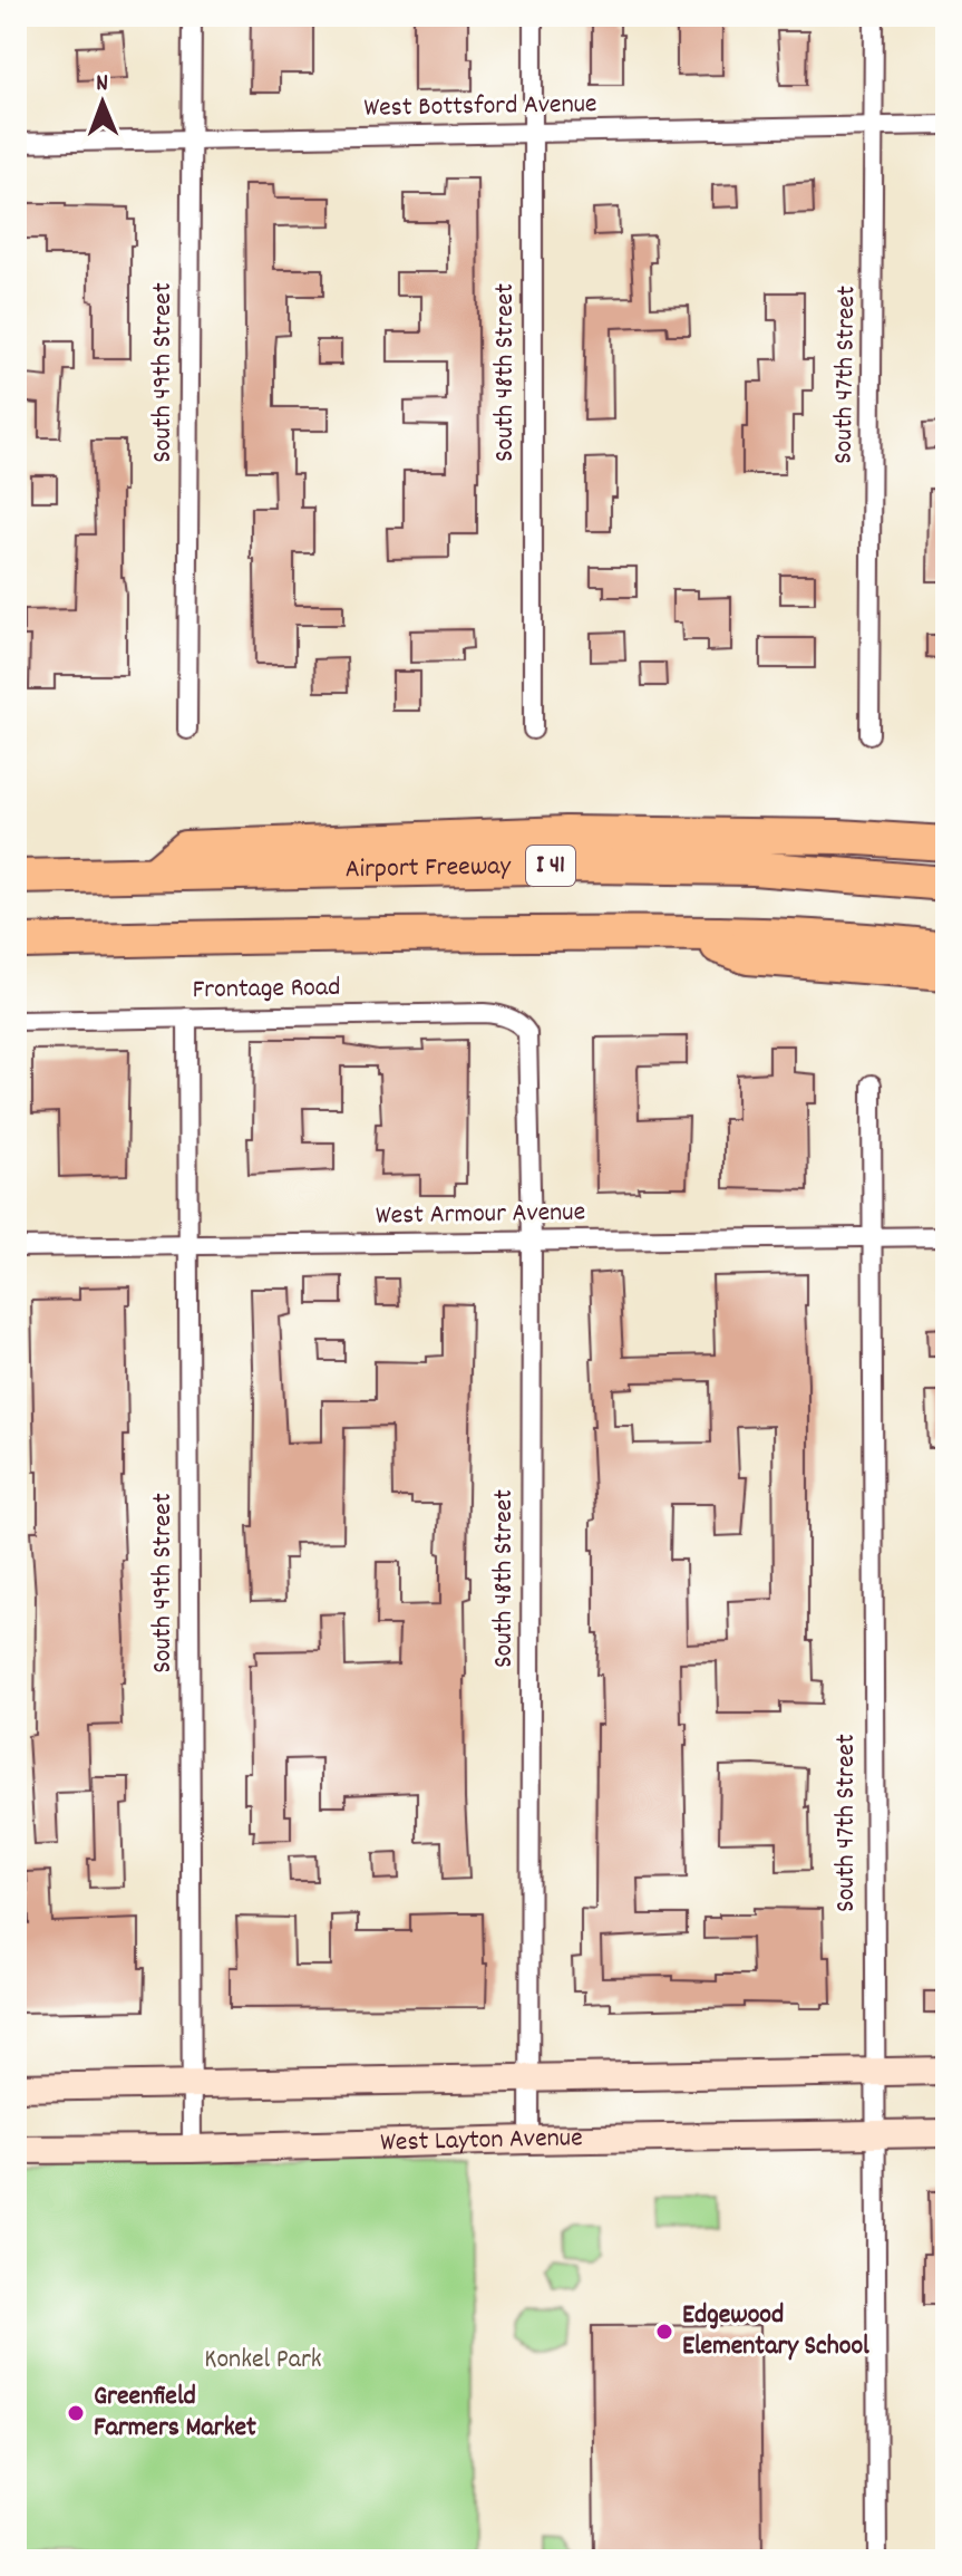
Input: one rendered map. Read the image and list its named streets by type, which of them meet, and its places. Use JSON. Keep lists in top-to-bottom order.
{
  "streets": {
    "highway": ["I 41", "Airport Freeway"],
    "main road": ["West Layton Avenue"],
    "street": [
      "West Bottsford Avenue",
      "South 49th Street",
      "South 48th Street",
      "South 47th Street",
      "Frontage Road",
      "West Armour Avenue"
    ]
  },
  "crossings": [
    ["West Bottsford Avenue", "South 49th Street"],
    ["West Bottsford Avenue", "South 48th Street"],
    ["West Bottsford Avenue", "South 47th Street"],
    ["South 49th Street", "Frontage Road"],
    ["South 49th Street", "West Armour Avenue"],
    ["South 49th Street", "West Layton Avenue"],
    ["South 48th Street", "Frontage Road"],
    ["South 48th Street", "West Armour Avenue"],
    ["South 48th Street", "West Layton Avenue"],
    ["South 47th Street", "West Armour Avenue"],
    ["South 47th Street", "West Layton Avenue"]
  ],
  "parks": ["Konkel Park"],
  "places": ["Edgewood Elementary School", "Greenfield Farmers Market"],
  "north": "top"
}
